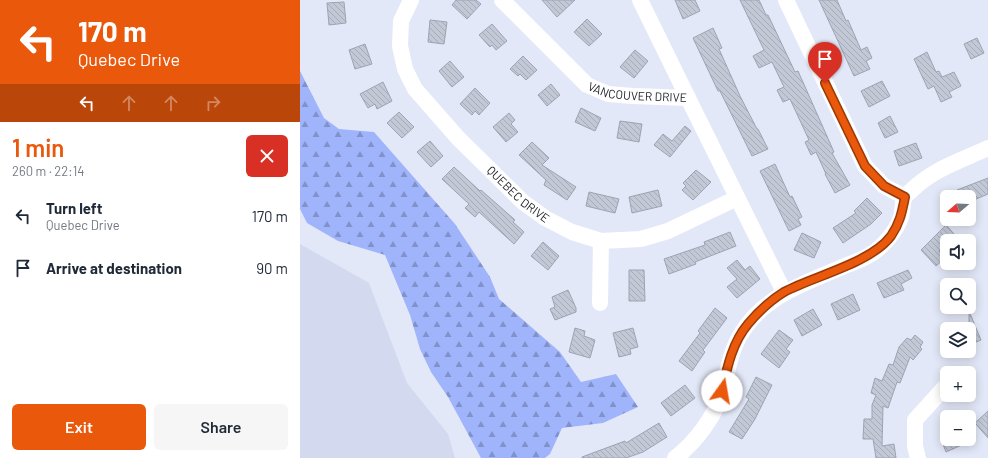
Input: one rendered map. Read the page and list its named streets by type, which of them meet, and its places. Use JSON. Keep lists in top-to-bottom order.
{
  "streets": {
    "street": ["VANCOUVER DRIVE", "QUEBEC DRIVE"]
  },
  "crossings": [
    ["VANCOUVER DRIVE", "QUEBEC DRIVE"]
  ],
  "north": "left",
  "page": {
    "turn": ["170 m", "Quebec Drive"],
    "heading": ["1 min", "260 m · 22:14"],
    "list": [
      {
        "name": "Turn left",
        "note": "Quebec Drive",
        "value": "170 m"
      },
      {
        "name": "Arrive at destination",
        "value": "90 m"
      }
    ],
    "map_buttons": ["+", "−"],
    "buttons": ["Exit", "Share"]
  }
}
